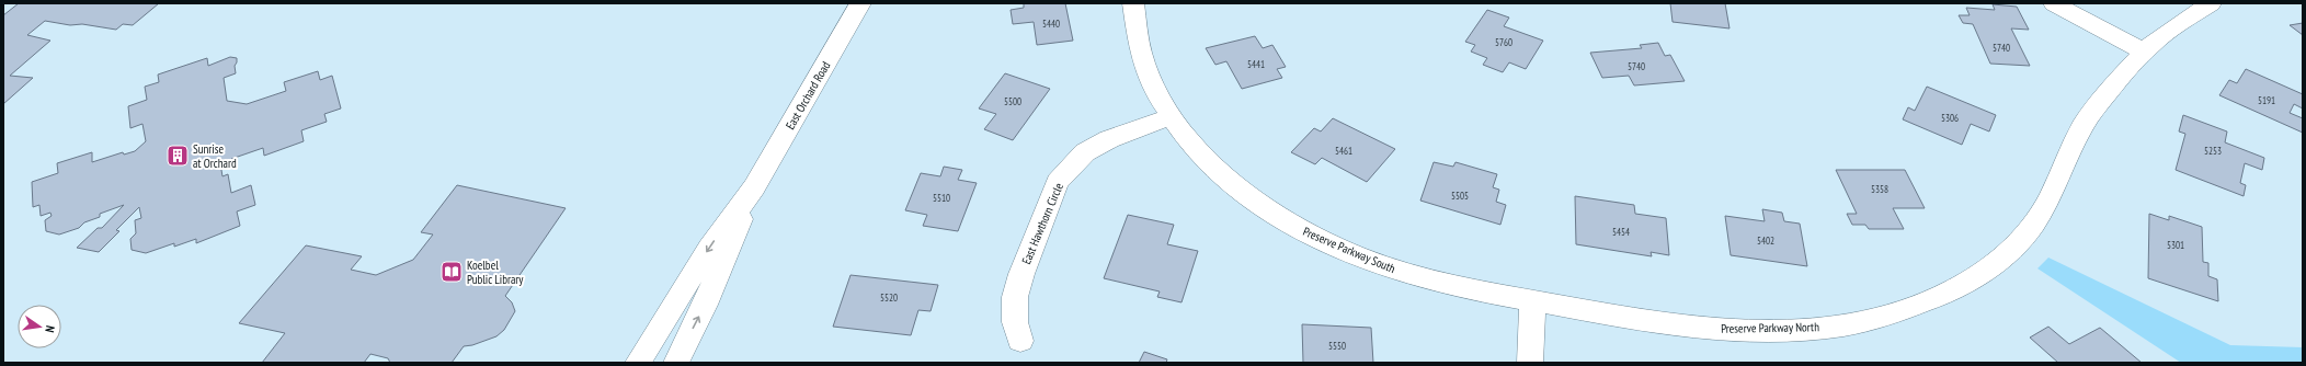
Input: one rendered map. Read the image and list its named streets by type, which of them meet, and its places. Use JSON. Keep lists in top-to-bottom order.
{
  "streets": {
    "street": [
      "East Orchard Road",
      "East Hawthorn Circle",
      "Preserve Parkway South",
      "Preserve Parkway North"
    ]
  },
  "crossings": [
    ["East Hawthorn Circle", "Preserve Parkway South"],
    ["Preserve Parkway South", "Preserve Parkway North"]
  ],
  "places": {
    "building": ["Sunrise at Orchard"],
    "library": ["Koelbel Public Library"]
  },
  "house_numbers": [
    "5440",
    "5760",
    "5740",
    "5441",
    "5740",
    "5191",
    "5500",
    "5306",
    "5461",
    "5253",
    "5358",
    "5505",
    "5510",
    "5454",
    "5402",
    "5301",
    "5520",
    "5550"
  ],
  "north": "right"
}
